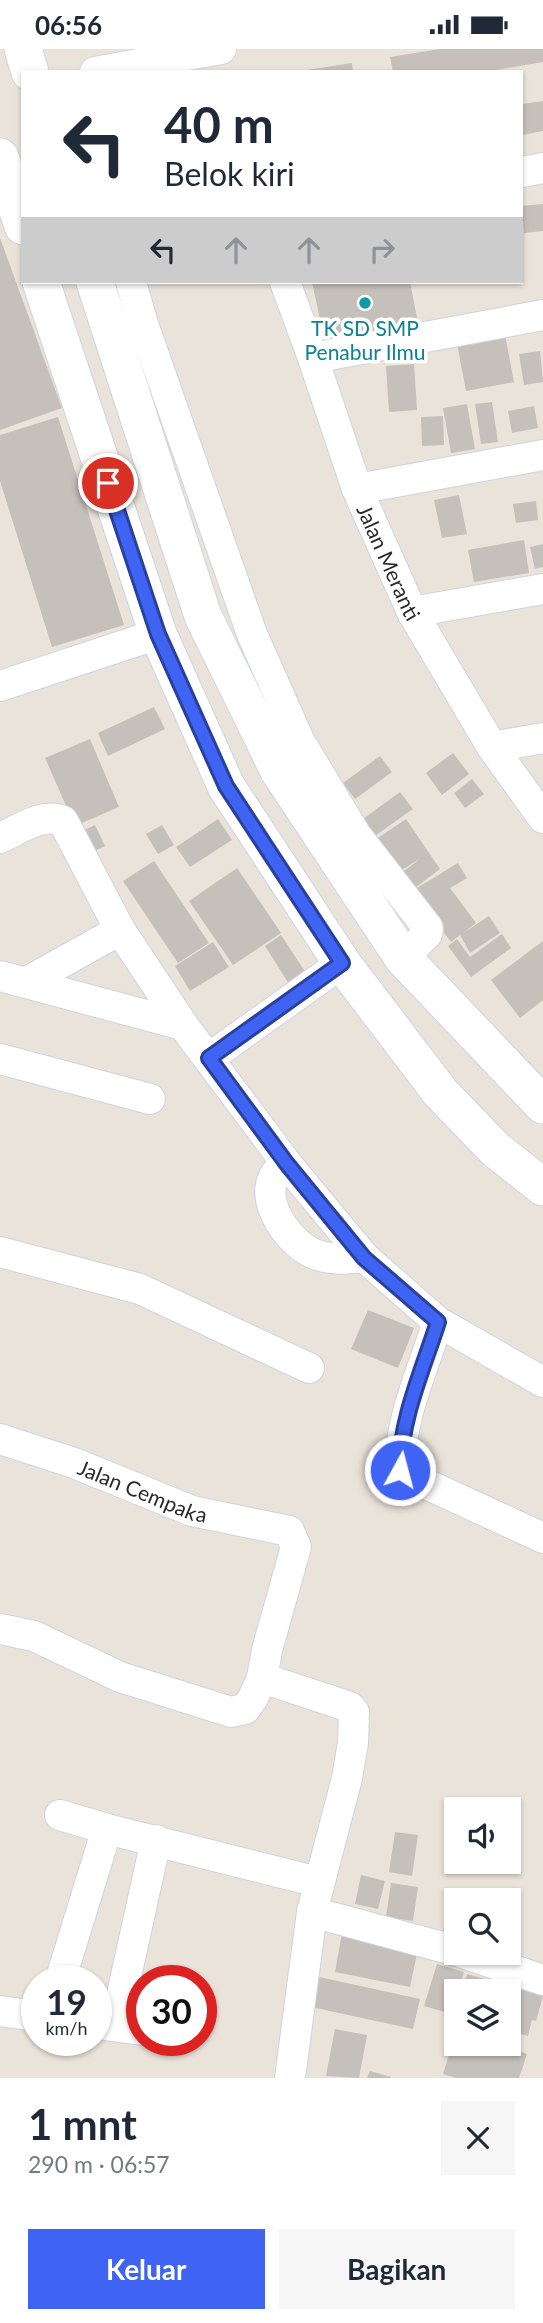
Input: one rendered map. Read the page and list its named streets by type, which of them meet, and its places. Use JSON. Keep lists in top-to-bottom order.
{
  "streets": {
    "street": ["Jalan Meranti", "Jalan Cempaka"]
  },
  "places": ["TK SD SMP Penabur Ilmu"],
  "page": {
    "status": "06:56",
    "turn": ["40 m", "Belok kiri"],
    "speed": "19 km/h",
    "limit": "30",
    "heading": ["1 mnt", "290 m · 06:57"],
    "buttons": ["Keluar", "Bagikan"]
  }
}
